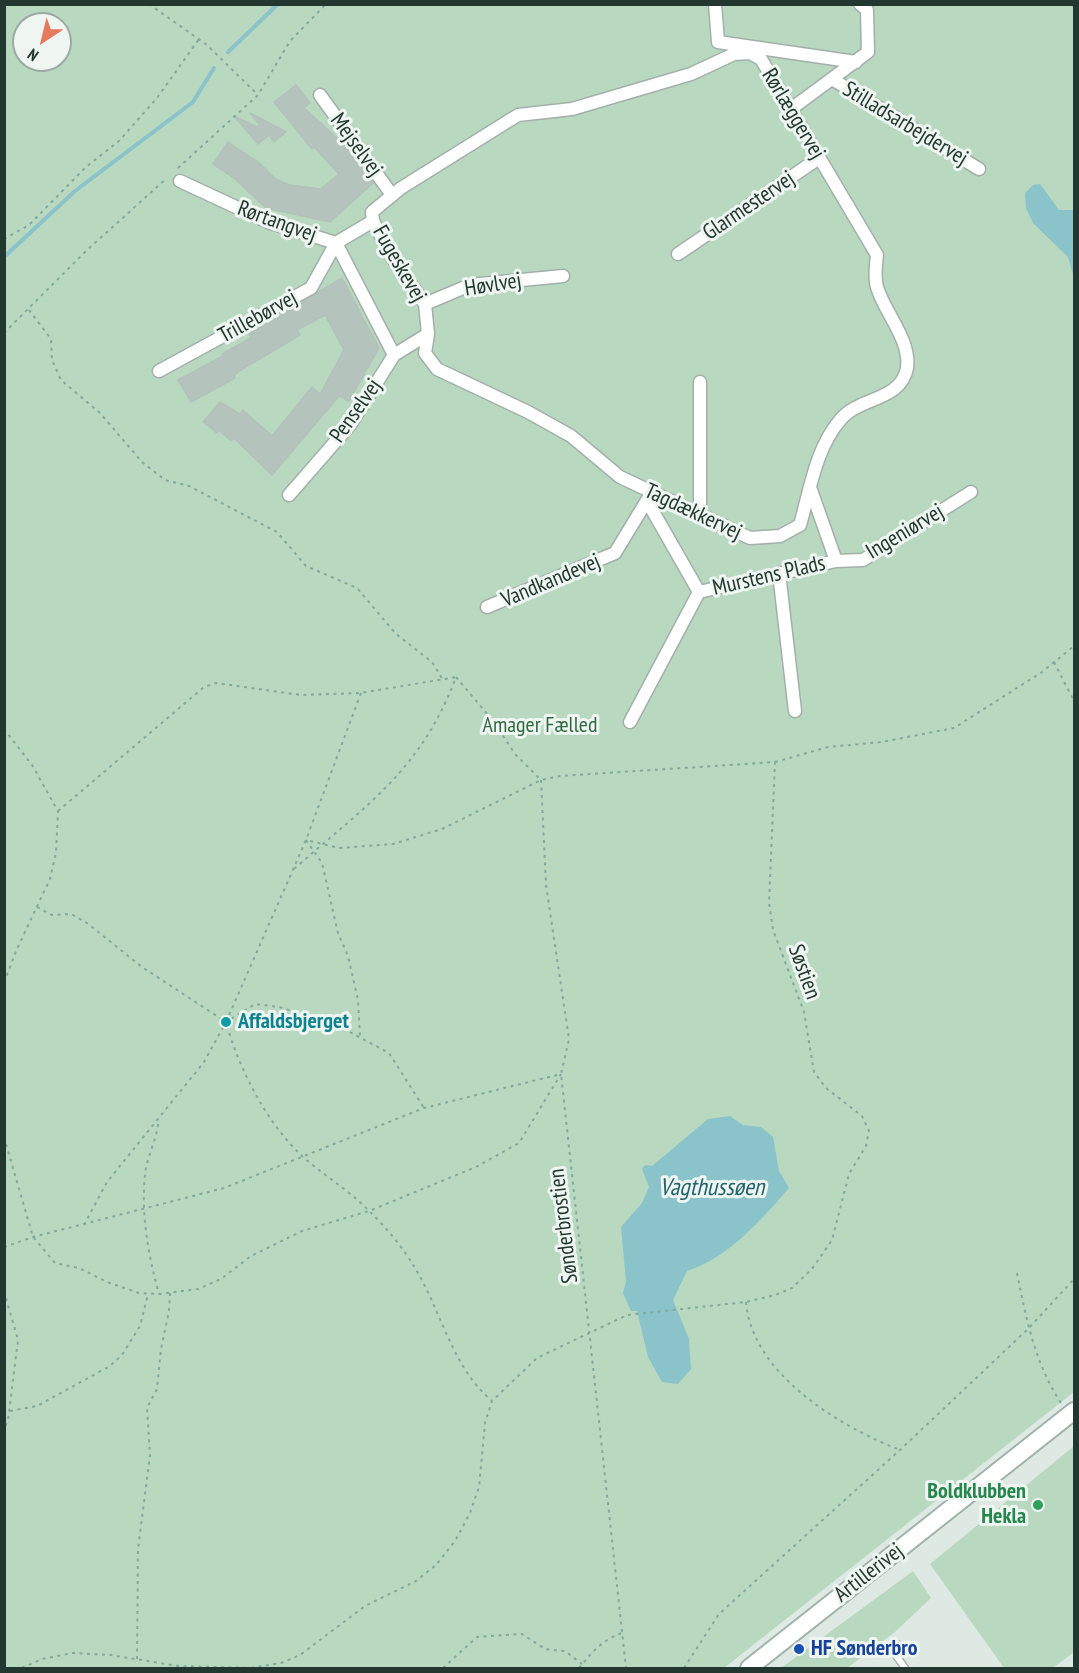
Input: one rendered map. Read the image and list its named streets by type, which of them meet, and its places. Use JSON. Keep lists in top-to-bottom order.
{
  "streets": {
    "street": [
      "Rørlæggervej",
      "Stilladsarbejdervej",
      "Mejselvej",
      "Glarmestervej",
      "Rørtangvej",
      "Fugeskevej",
      "Høvlvej",
      "Trillebørvej",
      "Penselvej",
      "Tagdækkervej",
      "Ingeniørvej",
      "Murstens Plads",
      "Vandkandevej",
      "Artillerivej"
    ],
    "path": ["Søstien", "Sønderbrostien"]
  },
  "crossings": [
    ["Rørlæggervej", "Glarmestervej"],
    ["Rørlæggervej", "Fugeskevej"],
    ["Rørlæggervej", "Tagdækkervej"],
    ["Mejselvej", "Fugeskevej"],
    ["Rørtangvej", "Fugeskevej"],
    ["Rørtangvej", "Trillebørvej"],
    ["Fugeskevej", "Høvlvej"],
    ["Fugeskevej", "Penselvej"],
    ["Fugeskevej", "Tagdækkervej"],
    ["Tagdækkervej", "Murstens Plads"],
    ["Tagdækkervej", "Vandkandevej"],
    ["Ingeniørvej", "Murstens Plads"],
    ["Søstien", "Sønderbrostien"]
  ],
  "water": ["Vagthussøen"],
  "parks": ["Amager Fælled"],
  "places": ["Affaldsbjerget", "Boldklubben Hekla", "HF Sønderbro"],
  "north": "bottom left"
}
